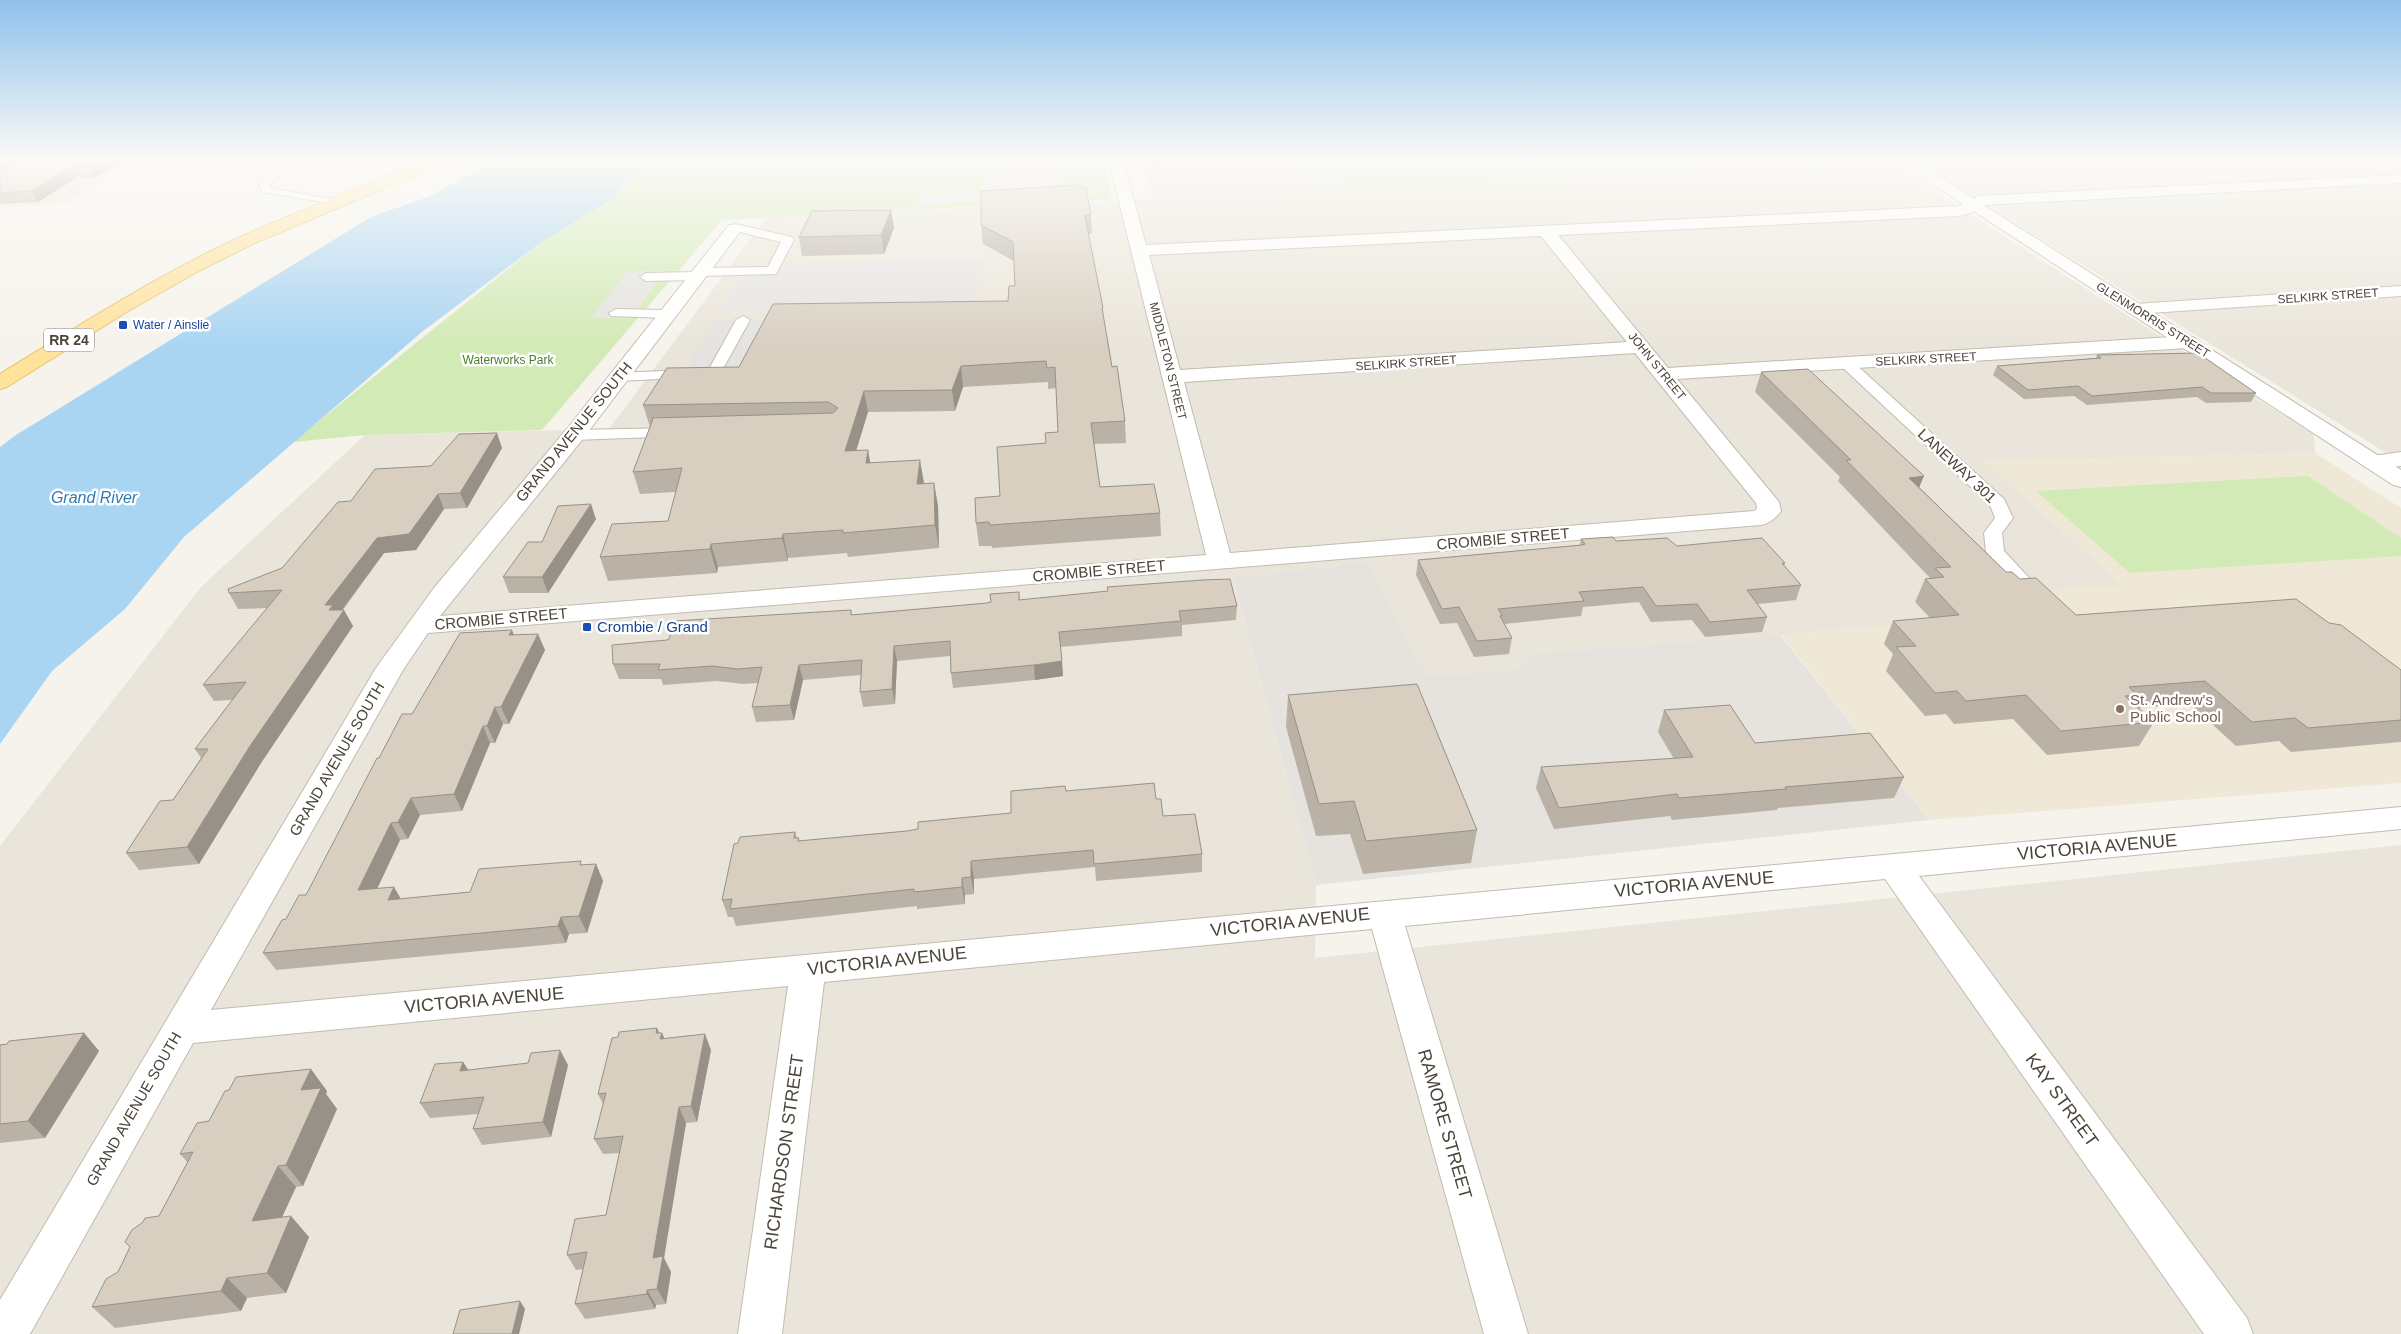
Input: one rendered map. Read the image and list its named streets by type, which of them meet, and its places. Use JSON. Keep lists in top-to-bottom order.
{
  "streets": {
    "main road": ["RR 24"],
    "street": [
      "SELKIRK STREET",
      "GLENMORRIS STREET",
      "MIDDLETON STREET",
      "JOHN STREET",
      "GRAND AVENUE SOUTH",
      "CROMBIE STREET",
      "VICTORIA AVENUE",
      "KAY STREET",
      "RAMORE STREET",
      "RICHARDSON STREET"
    ],
    "lane": ["LANEWAY 301"]
  },
  "crossings": [
    ["SELKIRK STREET", "GLENMORRIS STREET"],
    ["SELKIRK STREET", "MIDDLETON STREET"],
    ["SELKIRK STREET", "JOHN STREET"],
    ["SELKIRK STREET", "LANEWAY 301"],
    ["MIDDLETON STREET", "CROMBIE STREET"],
    ["JOHN STREET", "CROMBIE STREET"],
    ["GRAND AVENUE SOUTH", "CROMBIE STREET"],
    ["GRAND AVENUE SOUTH", "VICTORIA AVENUE"],
    ["VICTORIA AVENUE", "KAY STREET"],
    ["VICTORIA AVENUE", "RAMORE STREET"],
    ["VICTORIA AVENUE", "RICHARDSON STREET"]
  ],
  "water": ["Grand River"],
  "parks": ["Waterworks Park"],
  "places": {
    "transit": ["Water / Ainslie", "Crombie / Grand"],
    "other": ["St. Andrew's Public School"]
  }
}
